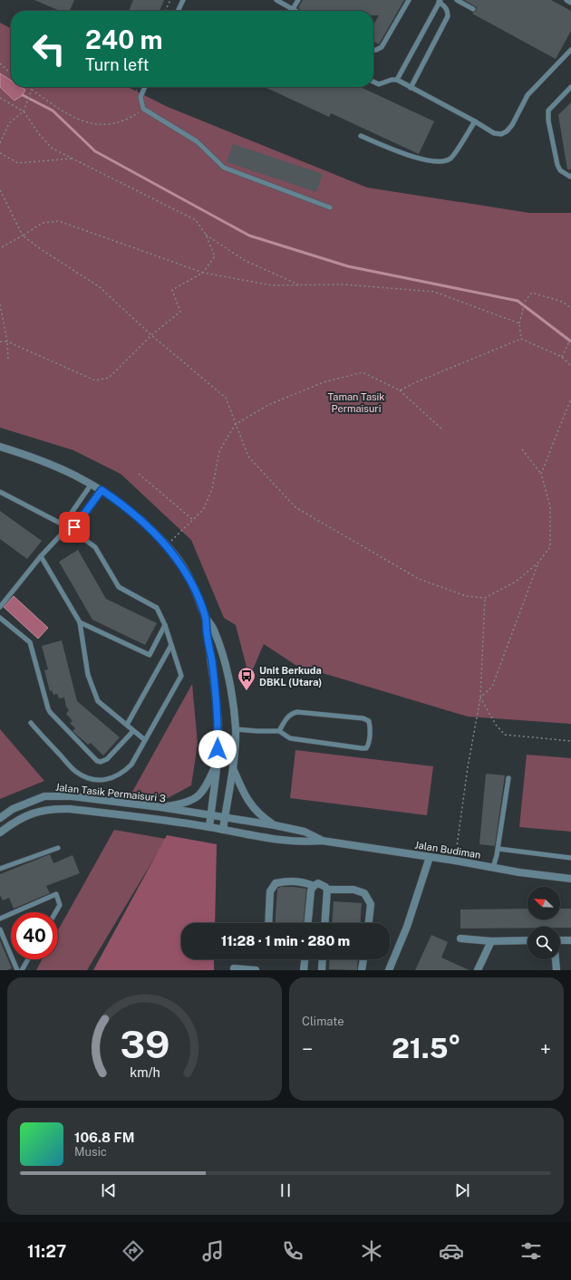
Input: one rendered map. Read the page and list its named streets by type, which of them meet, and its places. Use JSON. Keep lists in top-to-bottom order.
{
  "streets": {
    "street": ["Jalan Tasik Permaisuri 3", "Jalan Budiman"]
  },
  "crossings": [
    ["Jalan Tasik Permaisuri 3", "Jalan Budiman"]
  ],
  "parks": ["Taman Tasik Permaisuri"],
  "places": {
    "bus stop": ["Unit Berkuda DBKL (Utara)"]
  },
  "north": "top left",
  "page": {
    "turn": ["240 m", "Turn left"],
    "limit": "40",
    "trip": "11:28 · 1 min · 280 m",
    "tile": "Climate",
    "heat": ["−", "21.5°", "+"],
    "song": ["106.8 FM", "Music"],
    "tabs": "11:27",
    "gauge": ["39", "km/h"]
  }
}
